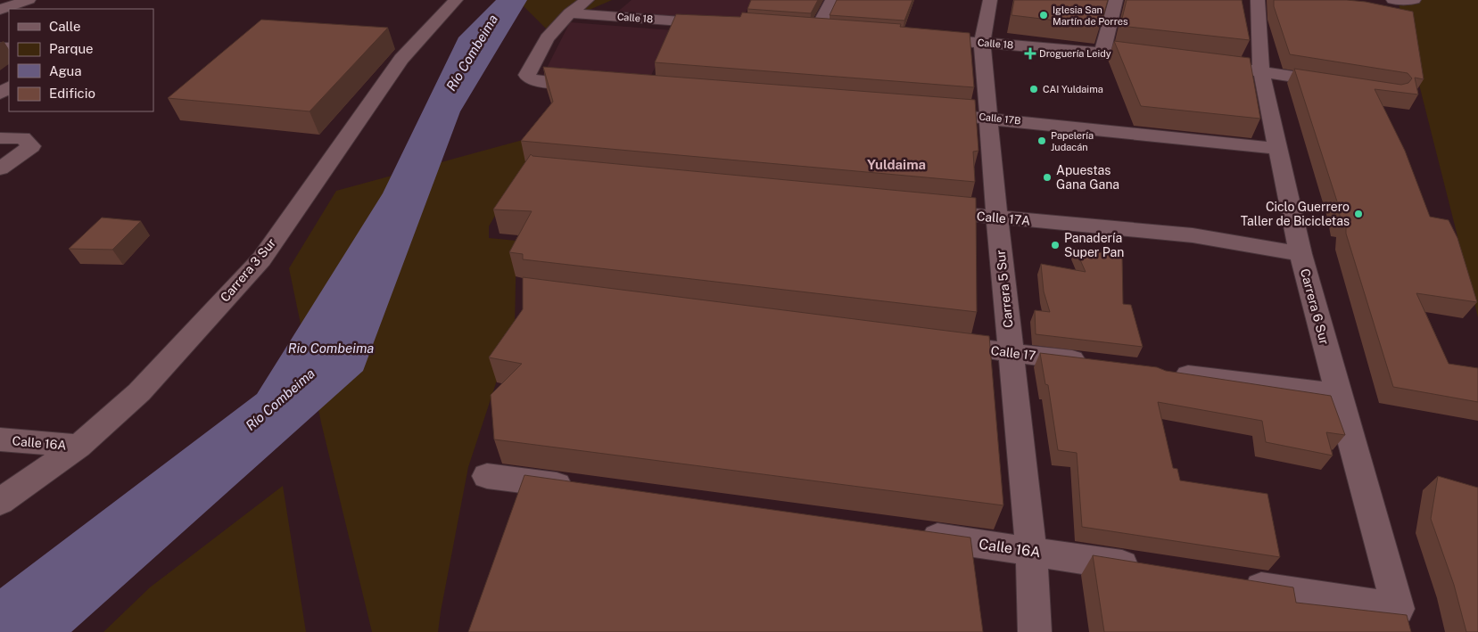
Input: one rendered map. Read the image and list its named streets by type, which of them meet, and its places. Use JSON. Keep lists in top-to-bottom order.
{
  "streets": {
    "street": [
      "Calle 18",
      "Calle 17B",
      "Calle 17A",
      "Carrera 3 Sur",
      "Carrera 5 Sur",
      "Carrera 6 Sur",
      "Calle 17",
      "Calle 16A"
    ]
  },
  "crossings": [
    ["Calle 18", "Carrera 5 Sur"],
    ["Calle 17B", "Carrera 5 Sur"],
    ["Calle 17B", "Carrera 6 Sur"],
    ["Calle 17A", "Carrera 5 Sur"],
    ["Calle 17A", "Carrera 6 Sur"],
    ["Carrera 3 Sur", "Calle 16A"],
    ["Carrera 5 Sur", "Calle 17"],
    ["Carrera 5 Sur", "Calle 16A"]
  ],
  "districts": ["Yuldaima"],
  "water": ["Río Combeima", "Rio Combeima"],
  "places": {
    "other": [
      "Iglesia San Martín de Porres",
      "CAI Yuldaima",
      "Papelería Judacán",
      "Apuestas Gana Gana",
      "Ciclo Guerrero Taller de Bicicletas",
      "Panadería Super Pan"
    ],
    "health": ["Droguería Leidy"]
  },
  "legend": [
    "Calle",
    "Parque",
    "Agua",
    "Edificio"
  ]
}
